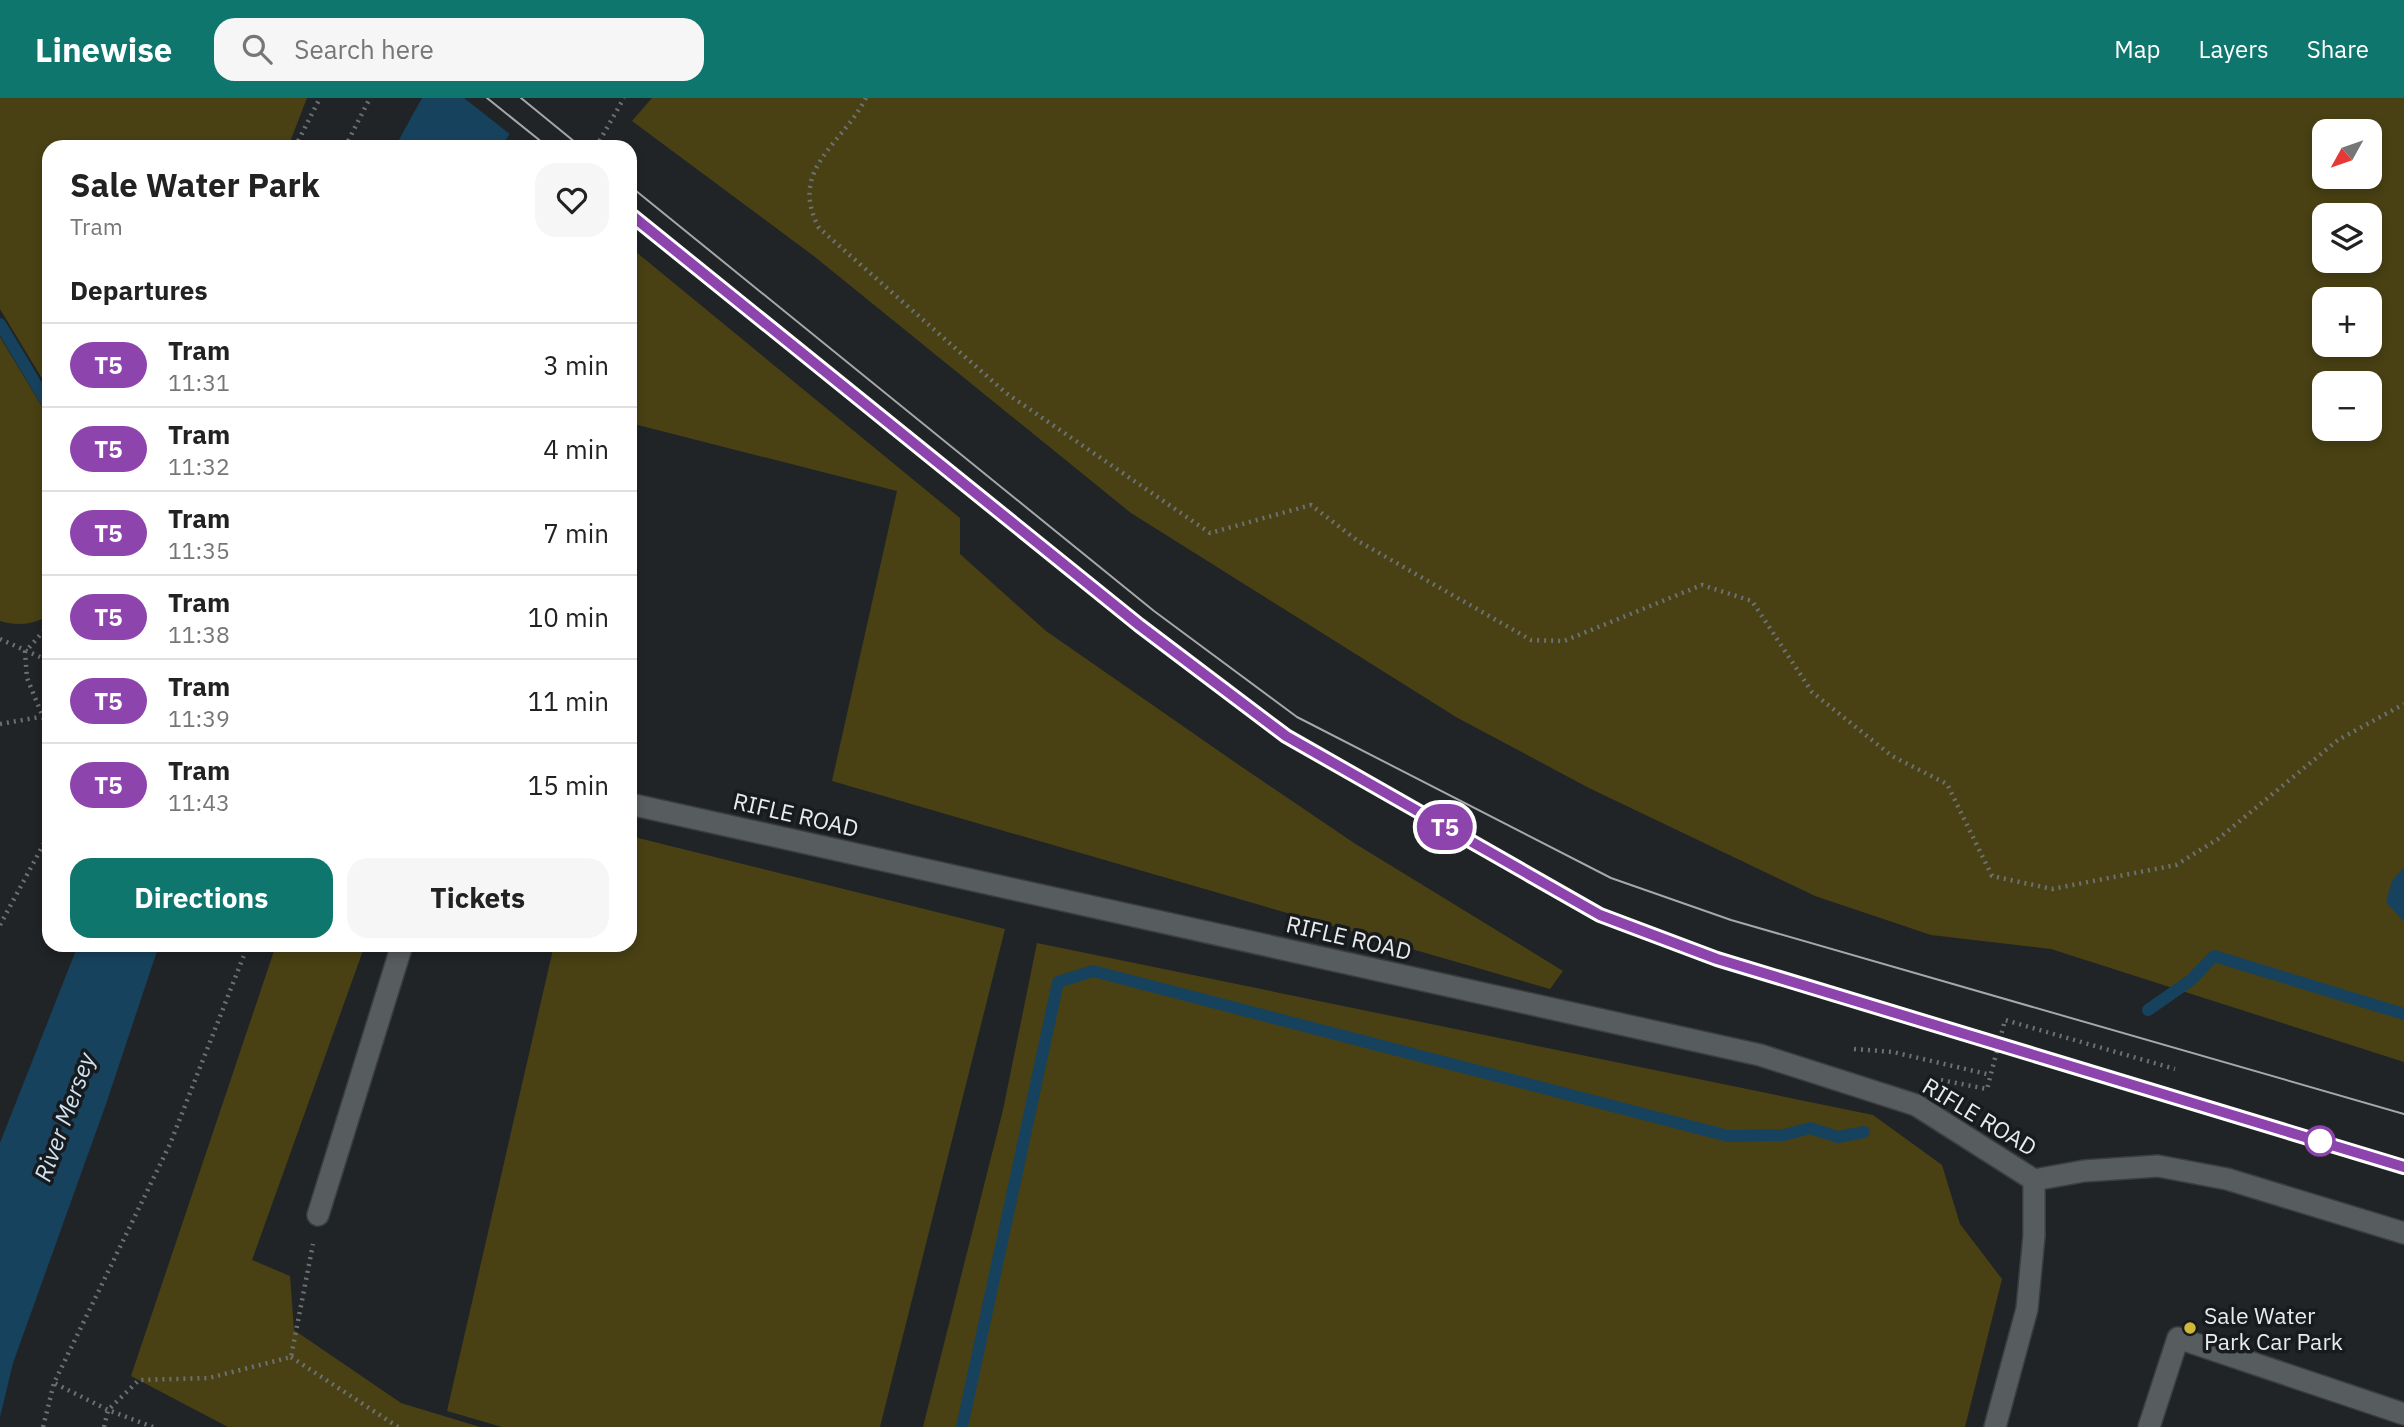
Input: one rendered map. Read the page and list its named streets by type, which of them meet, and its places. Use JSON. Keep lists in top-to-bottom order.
{
  "streets": {
    "street": ["RIFLE ROAD"]
  },
  "water": ["River Mersey"],
  "places": ["Sale Water Park Car Park"],
  "lines": ["tram line T5"],
  "north": "bottom left",
  "page": {
    "header": "Linewise",
    "search": "Search here",
    "nav": ["Map", "Layers", "Share"],
    "on_map": "T5",
    "map_buttons": ["+", "−"],
    "heading": [
      ["Sale Water Park", "Tram"],
      "Departures"
    ],
    "list": [
      {
        "mark": "T5",
        "name": "Tram",
        "note": "11:31",
        "value": "3 min"
      },
      {
        "mark": "T5",
        "name": "Tram",
        "note": "11:32",
        "value": "4 min"
      },
      {
        "mark": "T5",
        "name": "Tram",
        "note": "11:35",
        "value": "7 min"
      },
      {
        "mark": "T5",
        "name": "Tram",
        "note": "11:38",
        "value": "10 min"
      },
      {
        "mark": "T5",
        "name": "Tram",
        "note": "11:39",
        "value": "11 min"
      },
      {
        "mark": "T5",
        "name": "Tram",
        "note": "11:43",
        "value": "15 min"
      }
    ],
    "buttons": ["Directions", "Tickets"]
  }
}
